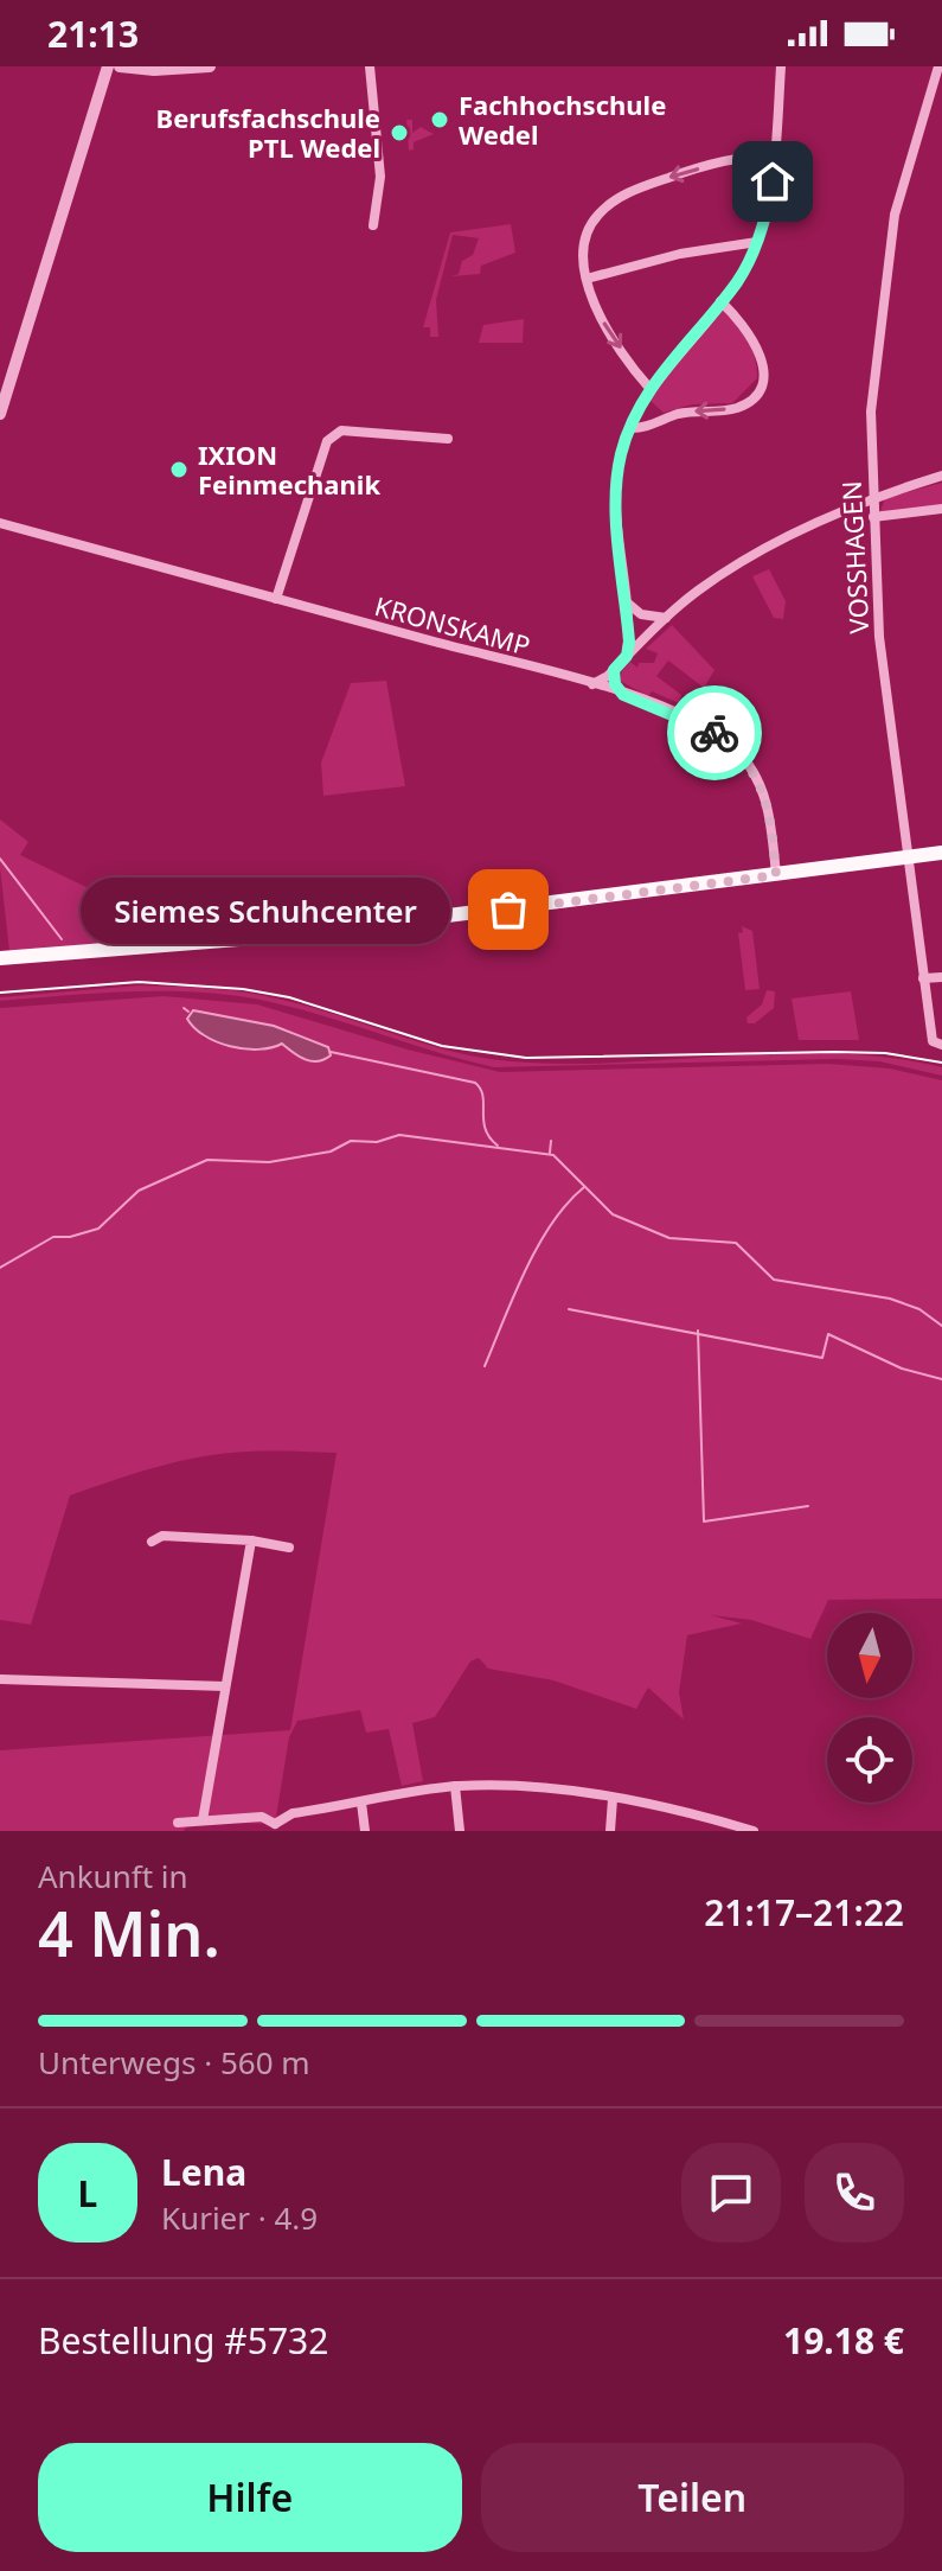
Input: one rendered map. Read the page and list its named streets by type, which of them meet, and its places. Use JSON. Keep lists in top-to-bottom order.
{
  "streets": {
    "street": ["VOSSHAGEN", "KRONSKAMP"]
  },
  "places": [
    "Fachhochschule Wedel",
    "Berufsfachschule PTL Wedel",
    "IXION Feinmechanik",
    "Siemes Schuhcenter"
  ],
  "north": "bottom",
  "page": {
    "status": "21:13",
    "bubble": "Siemes Schuhcenter",
    "heading": ["4 Min.", "Ankunft in", "21:17–21:22"],
    "panel": [
      "Lena",
      "Kurier · 4.9",
      "Bestellung #5732",
      "19.18 €"
    ],
    "bar": "Unterwegs · 560 m",
    "round": "L",
    "buttons": ["Hilfe", "Teilen"]
  }
}
